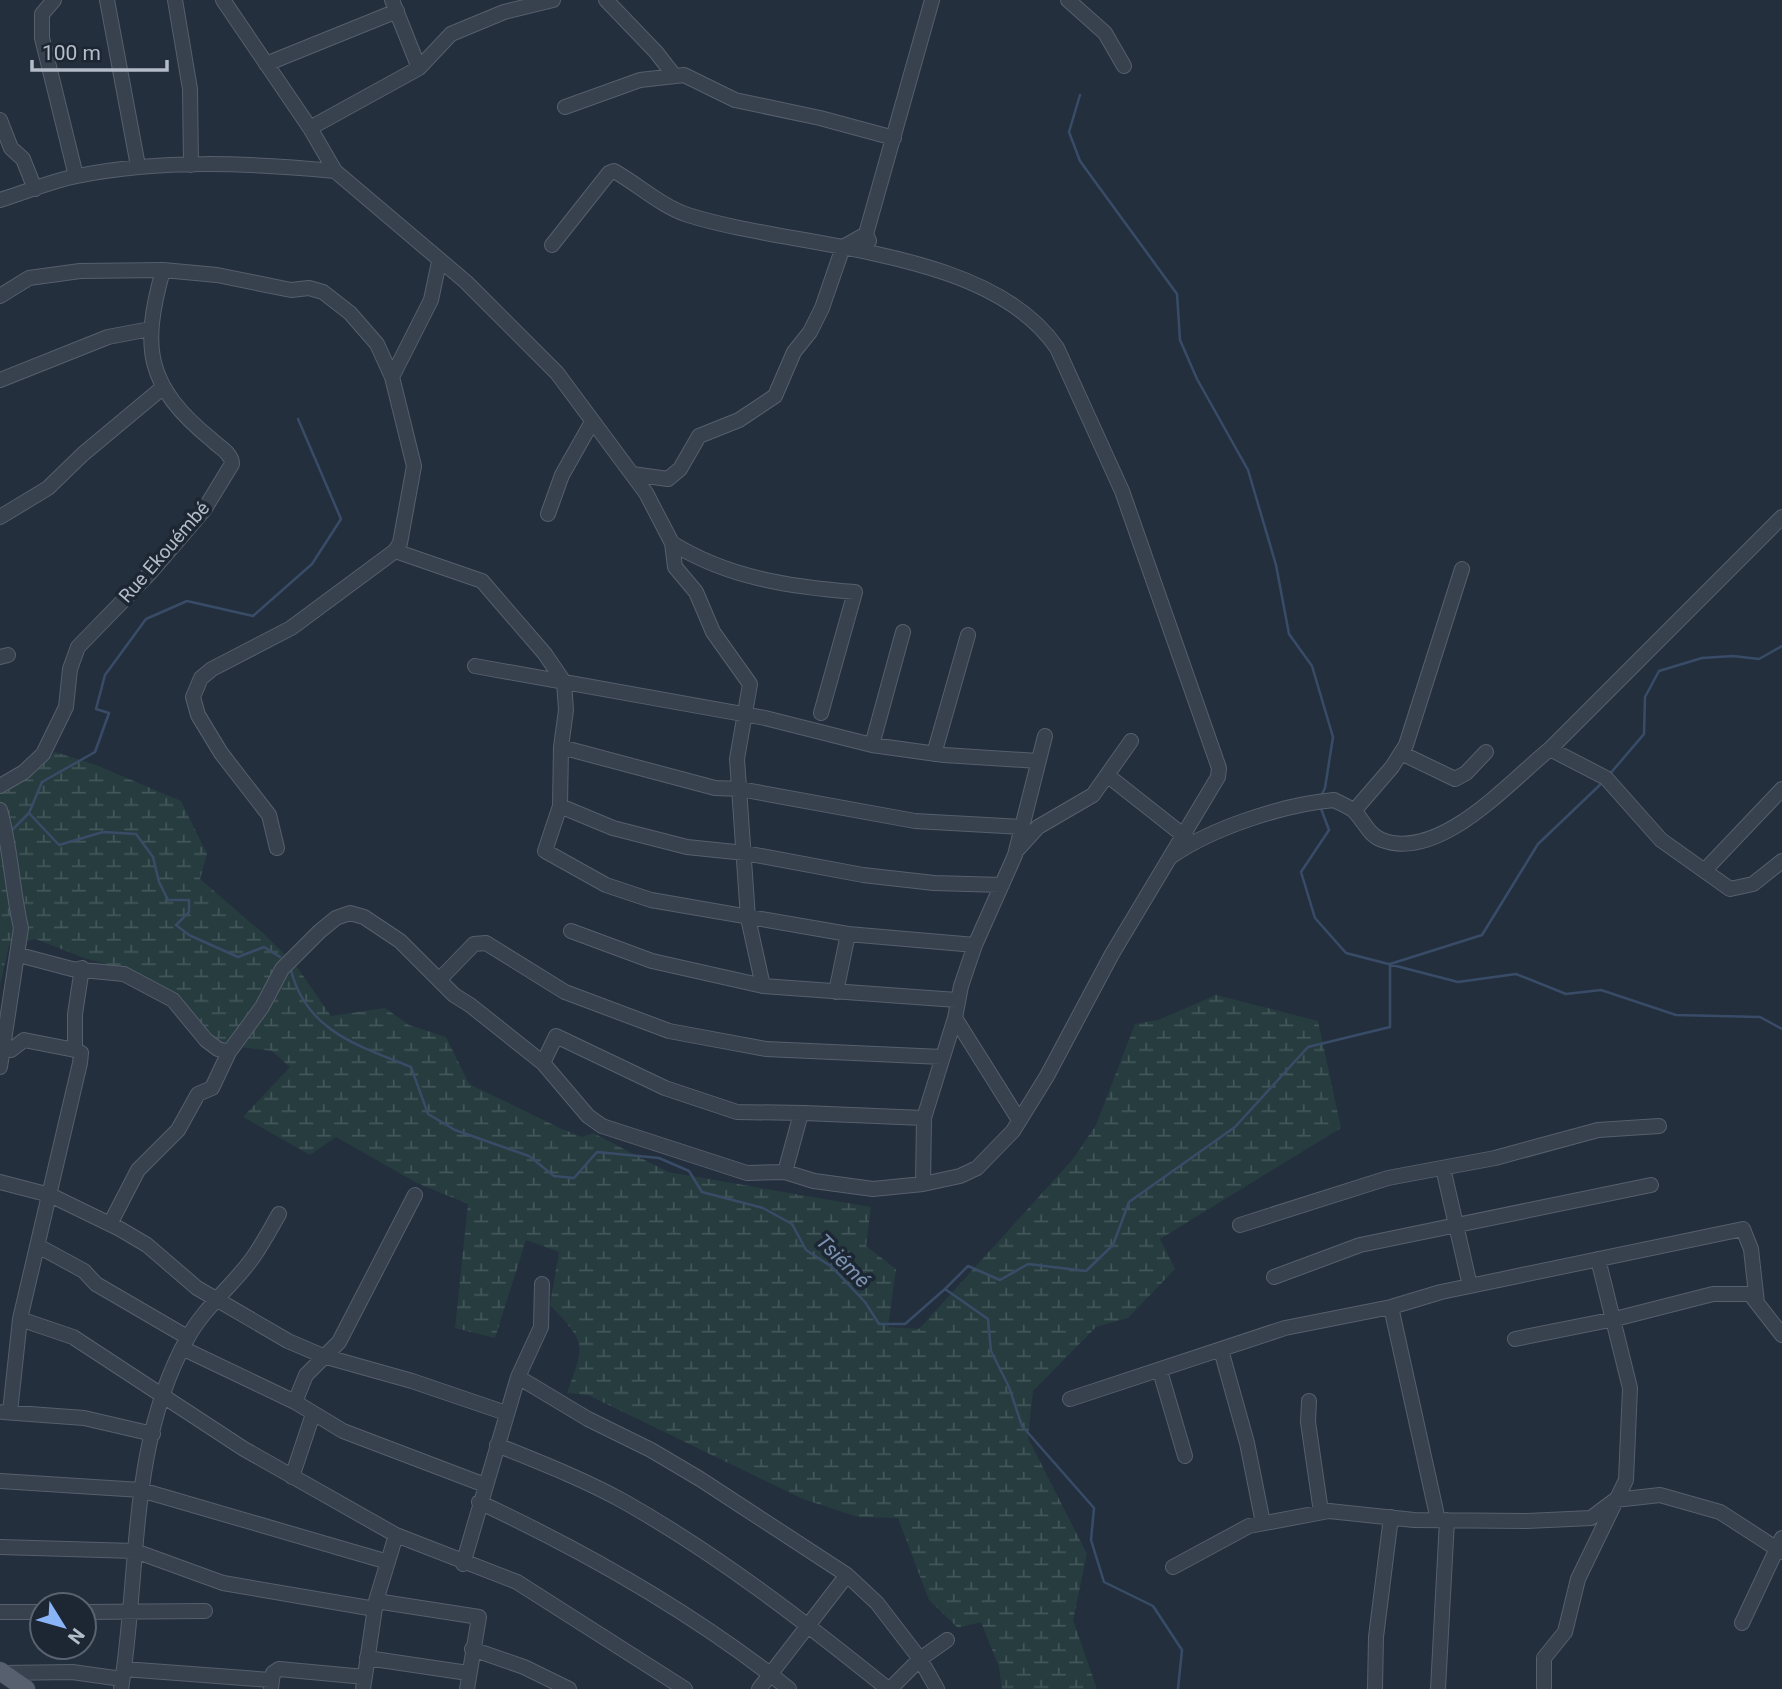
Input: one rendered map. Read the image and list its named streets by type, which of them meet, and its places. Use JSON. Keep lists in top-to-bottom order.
{
  "streets": {
    "street": ["Rue Ekouémbé"]
  },
  "water": ["Tsiémé"],
  "scale_bar": "100 m",
  "north": "bottom right"
}
